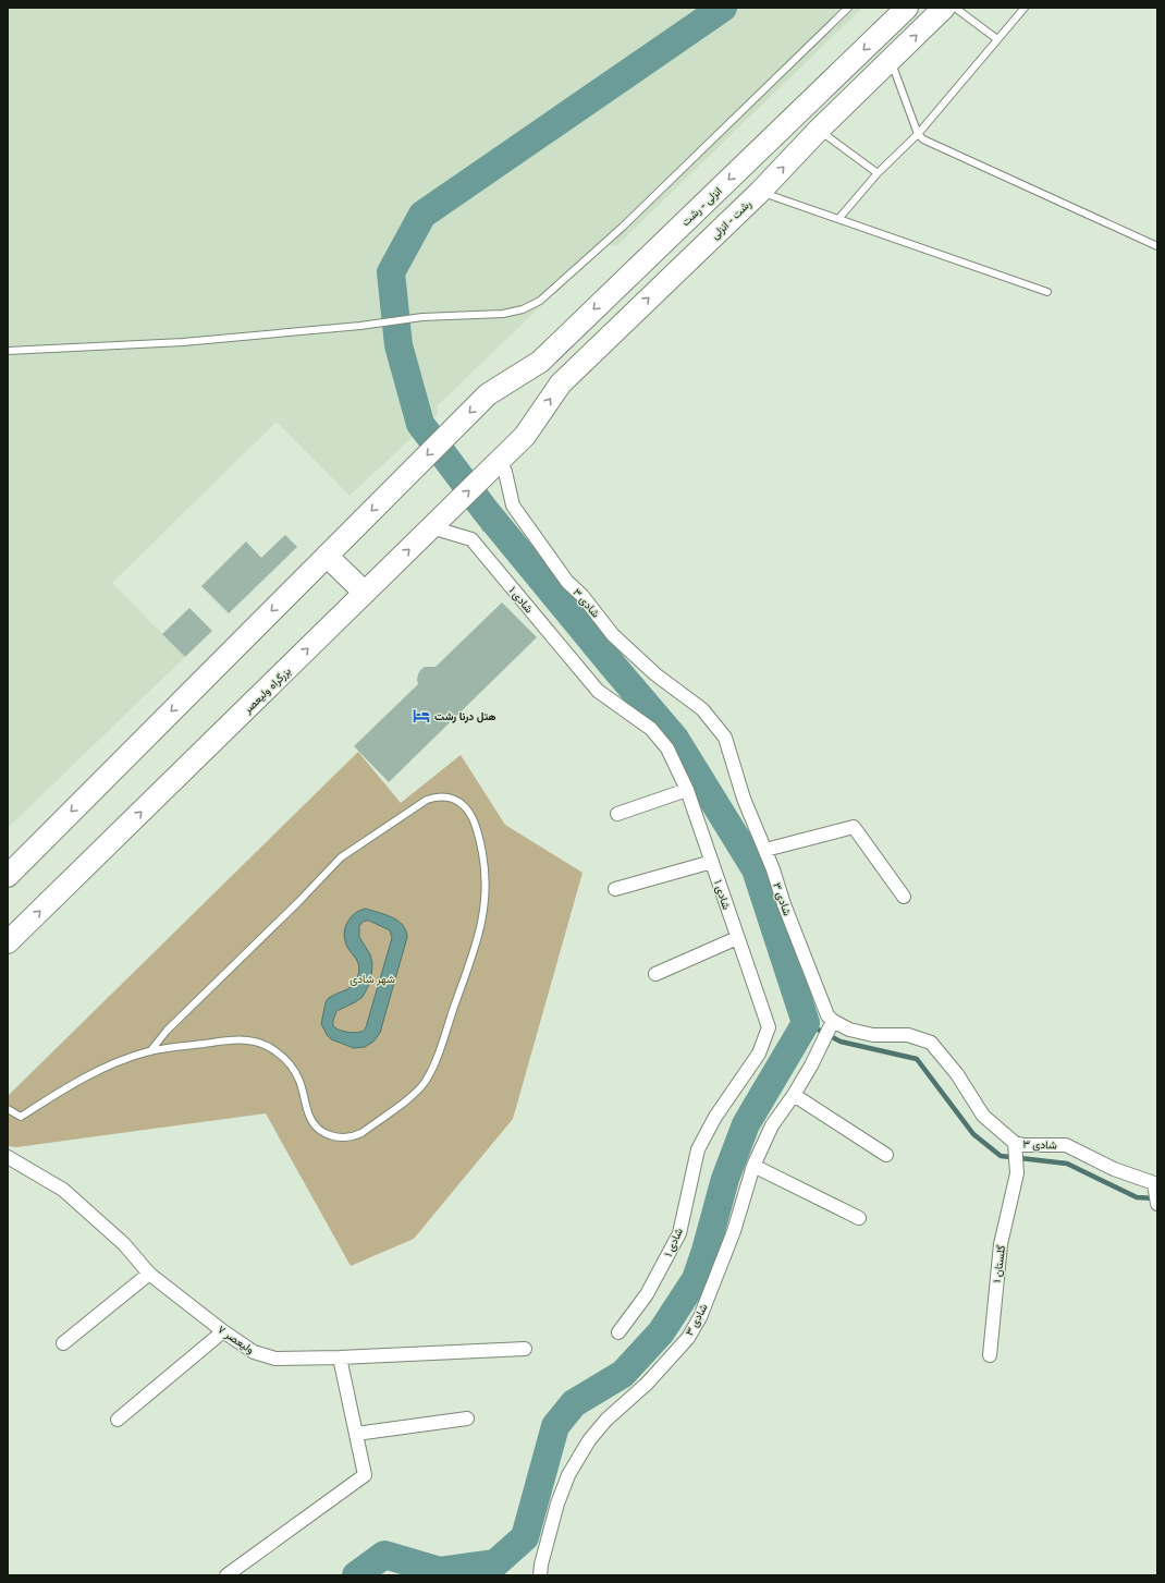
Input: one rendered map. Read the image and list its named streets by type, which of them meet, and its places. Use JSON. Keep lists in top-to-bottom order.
{
  "streets": {
    "highway": ["انزلی - رشت", "رشت - انزلی", "بزرگراه ولیعصر"],
    "street": [
      "شادی ۱",
      "شادی ۳",
      "گلستان ۱",
      "ولیعصر ۷"
    ]
  },
  "crossings": [
    ["رشت - انزلی", "بزرگراه ولیعصر"],
    ["شادی ۳", "بزرگراه ولیعصر"],
    ["شادی ۳", "گلستان ۱"]
  ],
  "one_way": ["انزلی - رشت", "رشت - انزلی"],
  "parks": ["شهر شادی"],
  "places": {
    "hotel": ["هتل درنا رشت"]
  }
}
